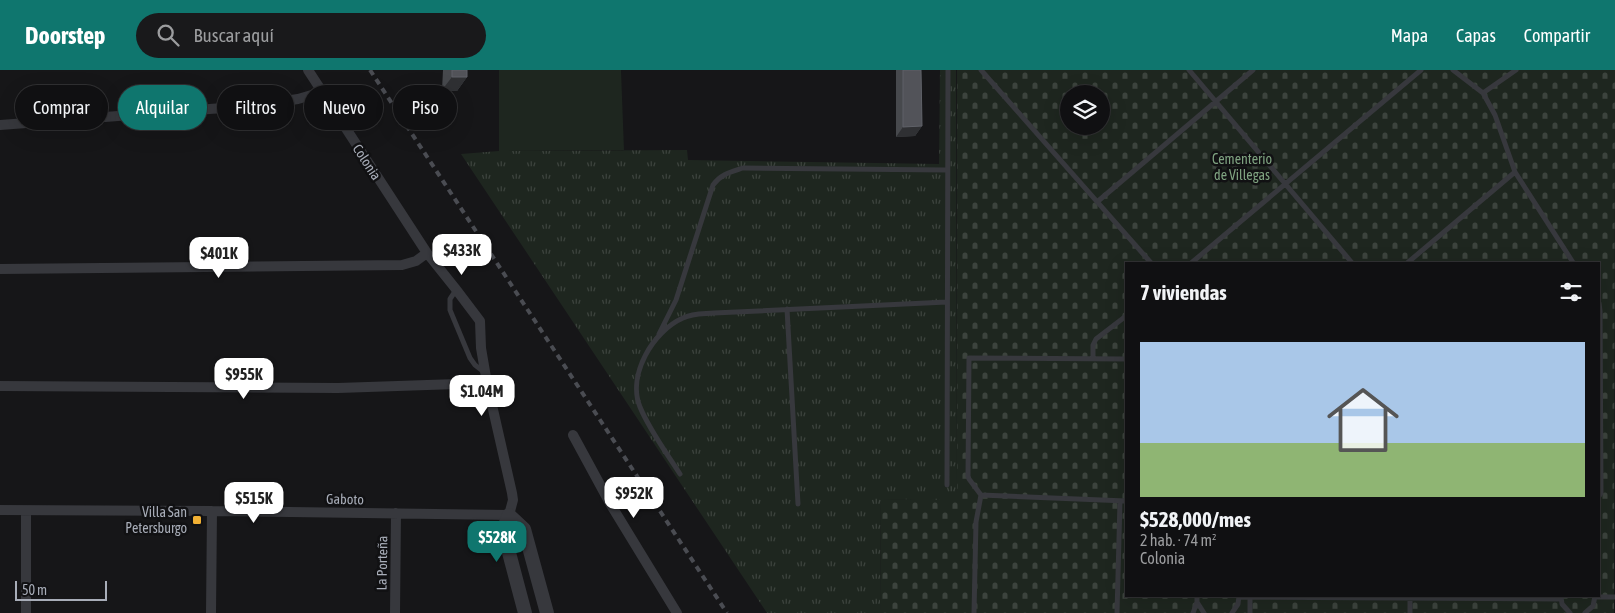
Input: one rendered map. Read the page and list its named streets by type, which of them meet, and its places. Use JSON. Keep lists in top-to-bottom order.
{
  "streets": {
    "street": ["Colonia", "Gaboto", "La Porteña"]
  },
  "crossings": [
    ["Gaboto", "La Porteña"]
  ],
  "parks": ["Cementerio de Villegas"],
  "places": {
    "transit": ["Villa San Petersburgo"]
  },
  "scale_bar": "50 m",
  "page": {
    "header": "Doorstep",
    "search": "Buscar aquí",
    "nav": ["Mapa", "Capas", "Compartir"],
    "chip": [
      "Comprar",
      "Alquilar",
      "Filtros",
      "Nuevo",
      "Piso"
    ],
    "price": [
      "$433K",
      "$401K",
      "$955K",
      "$1.04M",
      "$952K",
      "$515K",
      "$528K"
    ],
    "heading": "7 viviendas",
    "list": [
      {
        "name": "$528,000/mes",
        "note": "2 hab. · 74 m² · Colonia"
      }
    ],
    "scale": "50 m"
  }
}
